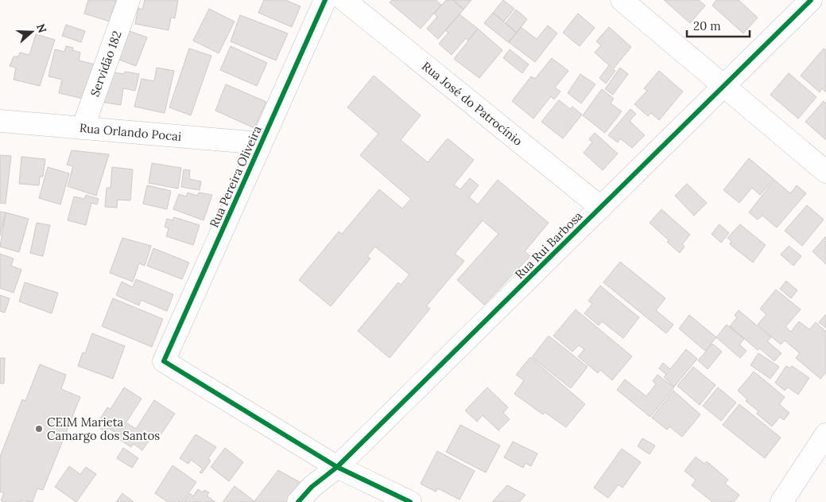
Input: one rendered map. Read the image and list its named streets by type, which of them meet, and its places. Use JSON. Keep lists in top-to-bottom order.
{
  "streets": {
    "street": [
      "Servidão 182",
      "Rua José do Patrocínio",
      "Rua Orlando Pocai",
      "Rua Pereira Oliveira",
      "Rua Rui Barbosa"
    ]
  },
  "crossings": [
    ["Servidão 182", "Rua Orlando Pocai"],
    ["Rua José do Patrocínio", "Rua Rui Barbosa"],
    ["Rua Orlando Pocai", "Rua Pereira Oliveira"],
    ["Rua Pereira Oliveira", "Rua Rui Barbosa"]
  ],
  "places": ["CEIM Marieta Camargo dos Santos"],
  "scale_bar": "20 m",
  "north": "right"
}
